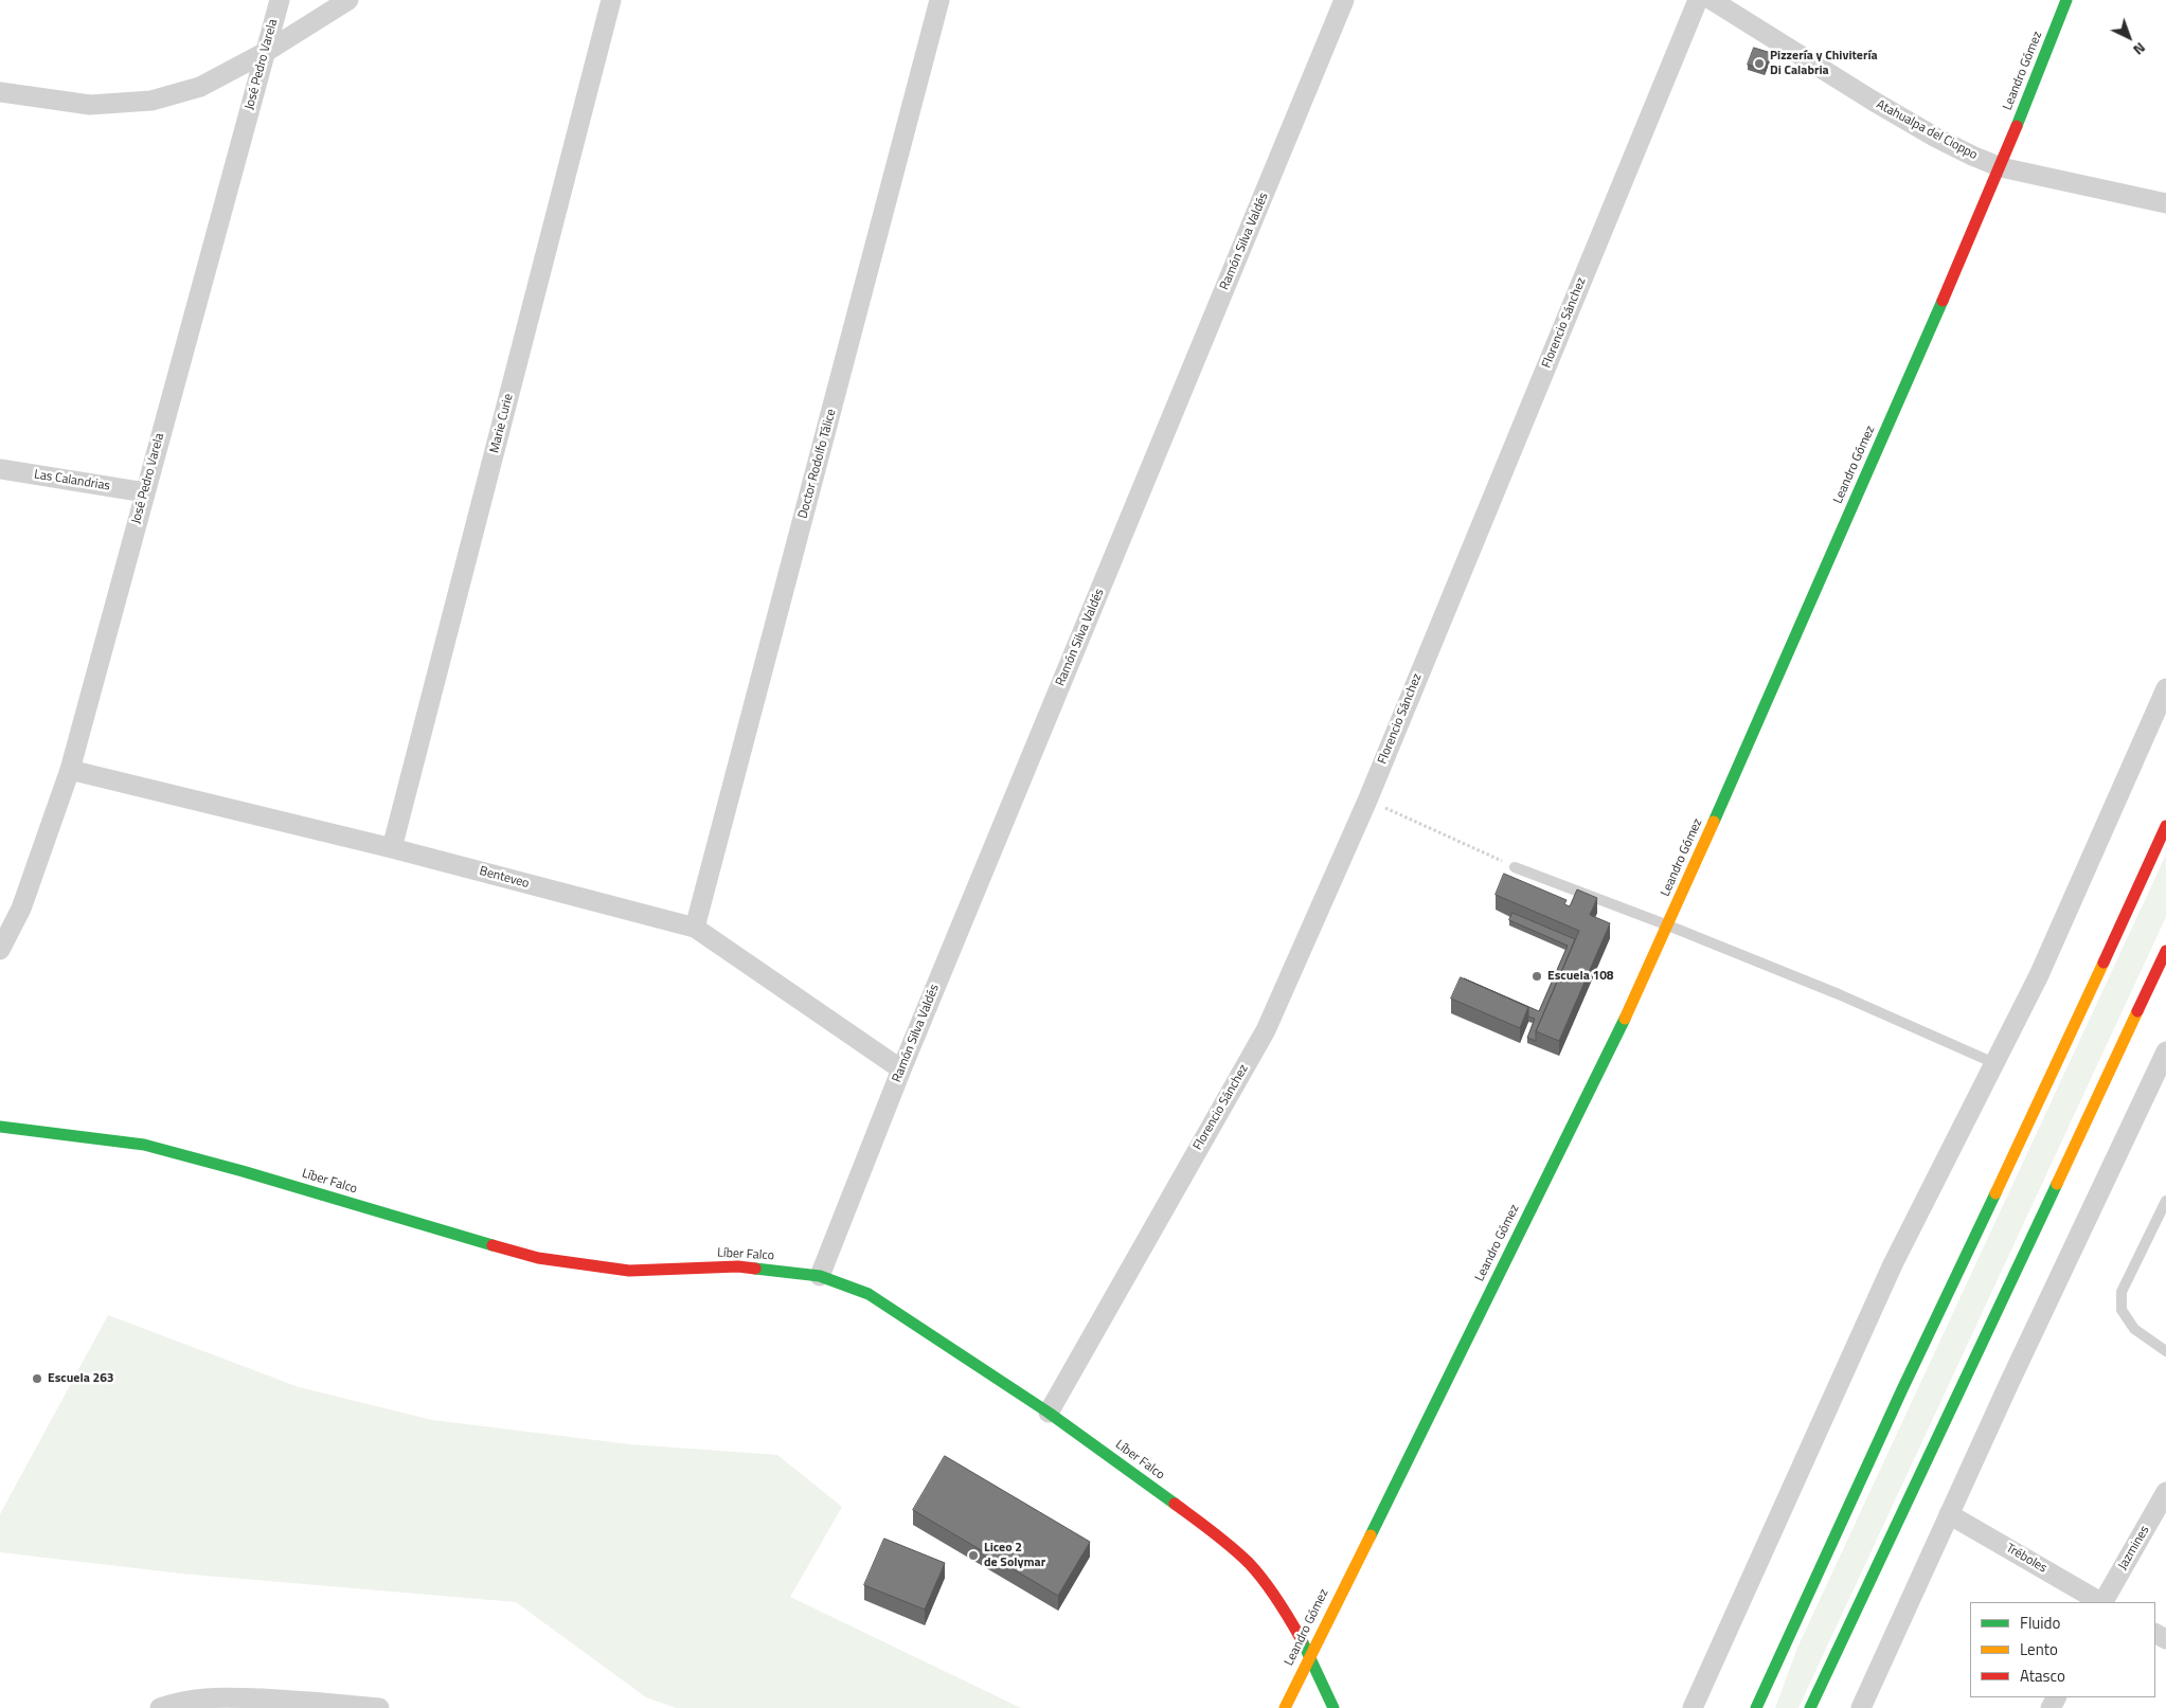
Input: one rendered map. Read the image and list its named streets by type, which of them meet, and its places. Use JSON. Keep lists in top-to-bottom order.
{
  "streets": {
    "main road": ["Leandro Gómez", "Líber Falco"],
    "street": [
      "José Pedro Varela",
      "Atahualpa del Cioppo",
      "Ramón Silva Valdés",
      "Florencio Sánchez",
      "Marie Curie",
      "Doctor Rodolfo Tálice",
      "Las Calandrias",
      "Benteveo",
      "Jazmines",
      "Tréboles"
    ]
  },
  "crossings": [
    ["José Pedro Varela", "Las Calandrias"],
    ["José Pedro Varela", "Benteveo"],
    ["Leandro Gómez", "Atahualpa del Cioppo"],
    ["Leandro Gómez", "Líber Falco"],
    ["Ramón Silva Valdés", "Benteveo"],
    ["Ramón Silva Valdés", "Líber Falco"],
    ["Florencio Sánchez", "Líber Falco"],
    ["Marie Curie", "Benteveo"],
    ["Doctor Rodolfo Tálice", "Benteveo"]
  ],
  "places": [
    "Pizzería y Chivitería Di Calabria",
    "Escuela 108",
    "Escuela 263",
    "Liceo 2 de Solymar"
  ],
  "legend": ["Fluido", "Lento", "Atasco"],
  "north": "bottom right"
}
